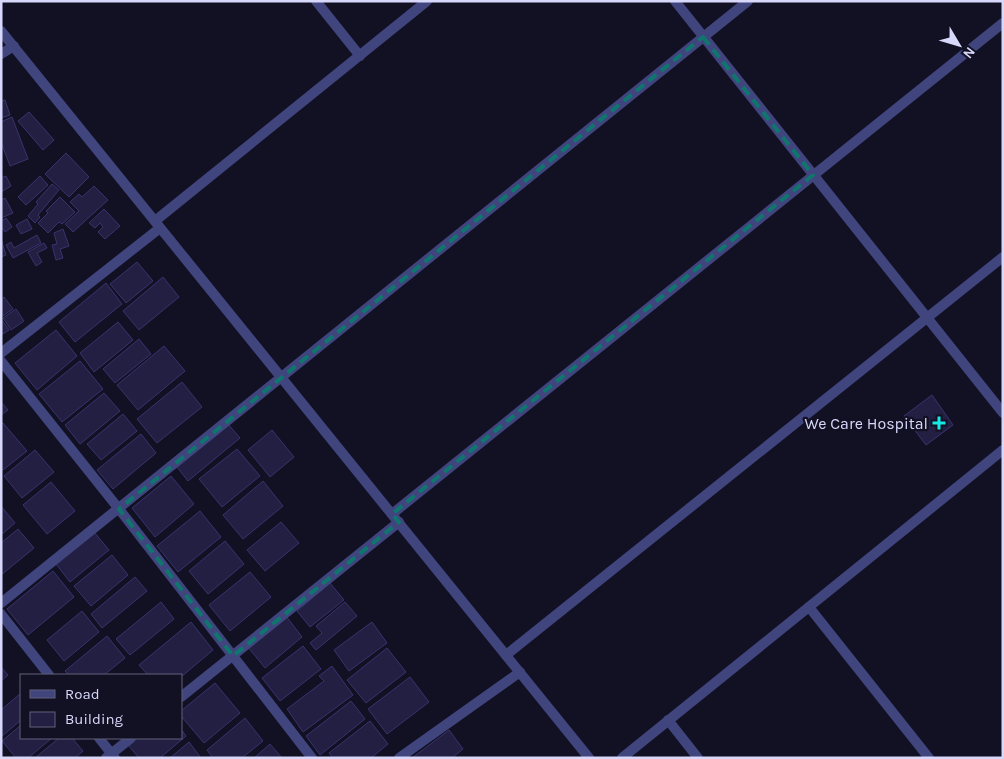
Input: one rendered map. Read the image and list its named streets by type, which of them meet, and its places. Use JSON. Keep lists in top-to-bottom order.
{
  "places": {
    "health": ["We Care Hospital"]
  },
  "legend": ["Road", "Building"],
  "north": "bottom right"
}
